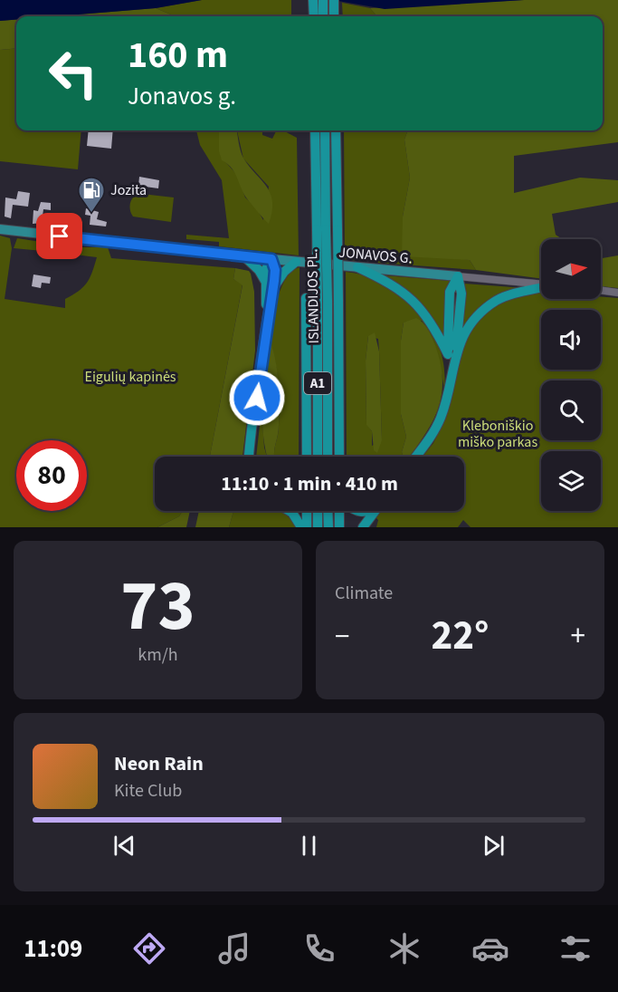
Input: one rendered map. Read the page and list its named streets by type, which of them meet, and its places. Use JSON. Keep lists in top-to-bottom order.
{
  "streets": {
    "highway": ["ISLANDIJOS PL.", "A1"],
    "main road": ["JONAVOS G."]
  },
  "parks": ["Eigulių kapinės", "Kleboniškio miško parkas"],
  "places": {
    "fuel station": ["Jozita"]
  },
  "north": "right",
  "page": {
    "turn": ["160 m", "Jonavos g."],
    "limit": "80",
    "trip": "11:10 · 1 min · 410 m",
    "tile": [
      ["73", "km/h"],
      "Climate"
    ],
    "heat": ["−", "22°", "+"],
    "song": ["Neon Rain", "Kite Club"],
    "tabs": "11:09"
  }
}
